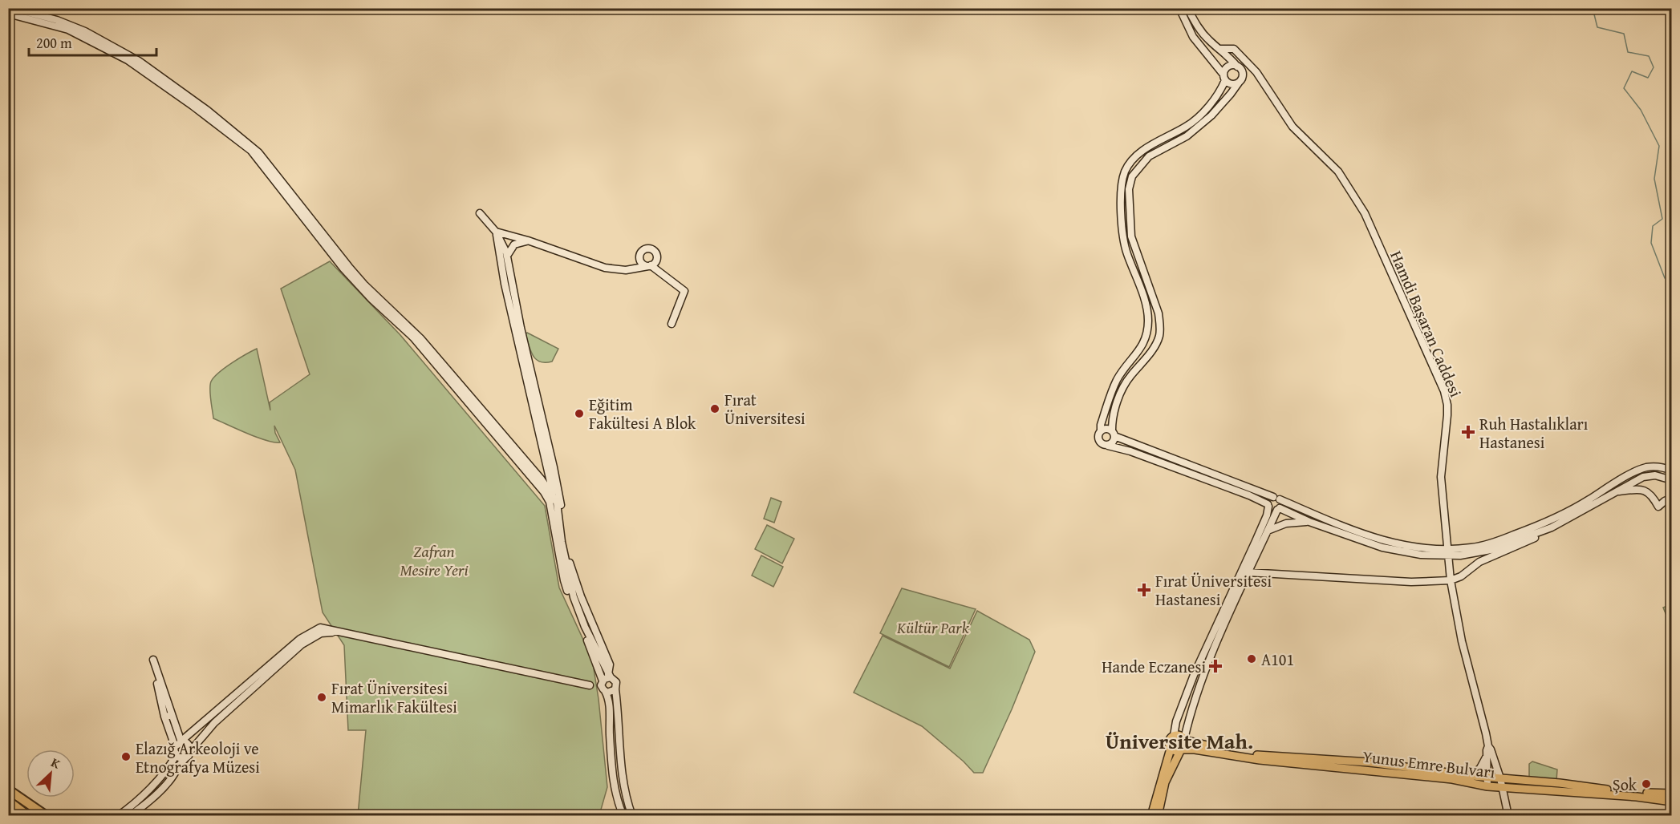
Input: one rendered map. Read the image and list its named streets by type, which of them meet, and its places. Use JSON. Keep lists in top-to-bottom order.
{
  "streets": {
    "main road": ["Hamdi Başaran Caddesi", "Yunus Emre Bulvarı"]
  },
  "crossings": [
    ["Hamdi Başaran Caddesi", "Yunus Emre Bulvarı"]
  ],
  "districts": ["Üniversite Mah."],
  "parks": ["Zafran Mesire Yeri", "Kültür Park"],
  "places": {
    "other": [
      "Fırat Üniversitesi",
      "Eğitim Fakültesi A Blok",
      "A101",
      "Fırat Üniversitesi Mimarlık Fakültesi",
      "Elazığ Arkeoloji ve Etnografya Müzesi",
      "Şok"
    ],
    "health": ["Ruh Hastalıkları Hastanesi", "Fırat Üniversitesi Hastanesi", "Hande Eczanesi"]
  },
  "scale_bar": "200 m",
  "north": "top right"
}
